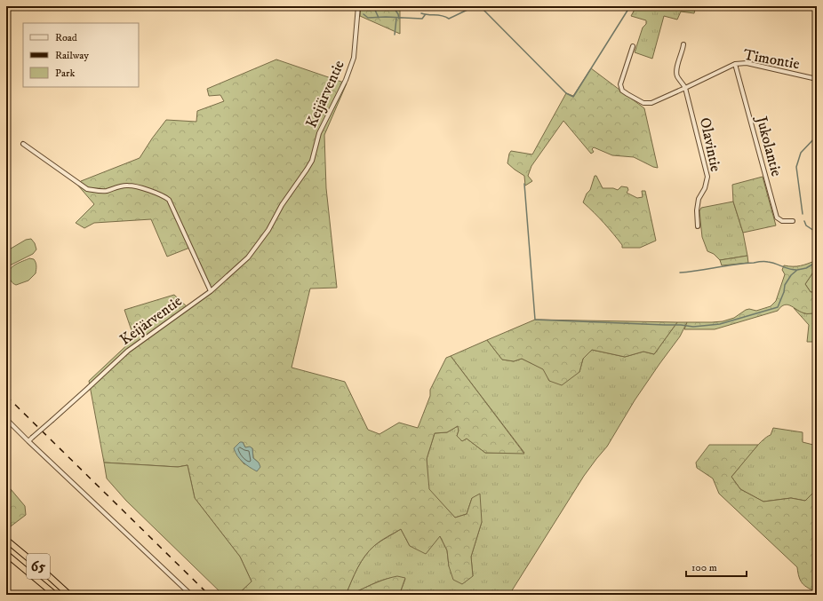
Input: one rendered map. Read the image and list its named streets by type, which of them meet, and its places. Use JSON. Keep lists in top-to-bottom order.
{
  "streets": {
    "highway": ["65"],
    "street": [
      "Timontie",
      "Keijärventie",
      "Olavintie",
      "Jukolantie"
    ]
  },
  "crossings": [
    ["Timontie", "Olavintie"],
    ["Timontie", "Jukolantie"]
  ],
  "legend": ["Road", "Railway", "Park"],
  "scale_bar": "100 m"
}
